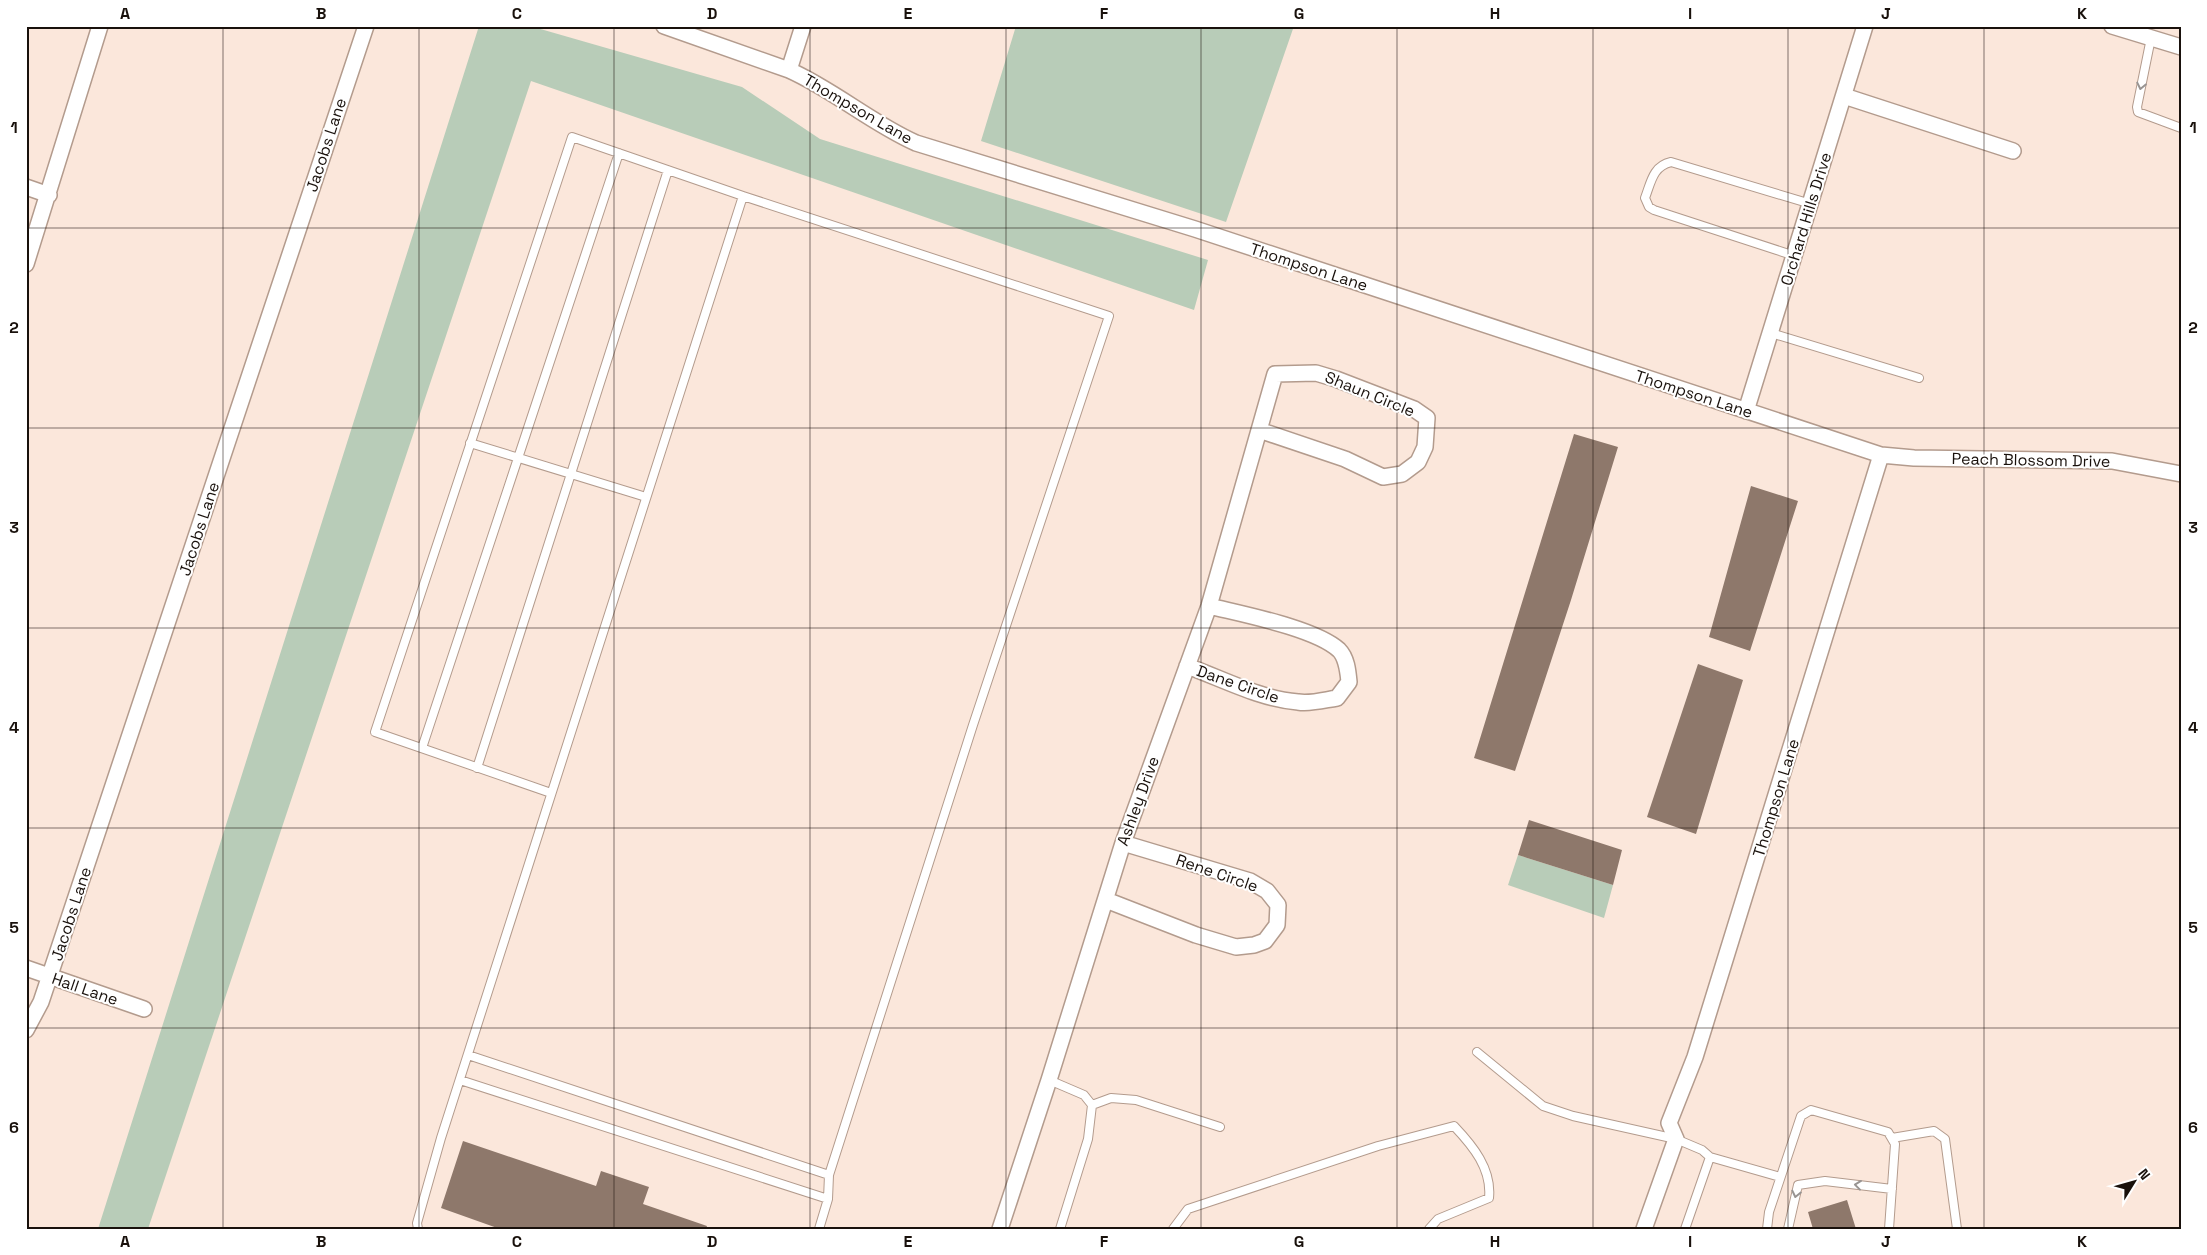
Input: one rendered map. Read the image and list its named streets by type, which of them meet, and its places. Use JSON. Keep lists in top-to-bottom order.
{
  "streets": {
    "street": [
      "Thompson Lane",
      "Jacobs Lane",
      "Orchard Hills Drive",
      "Shaun Circle",
      "Peach Blossom Drive",
      "Dane Circle",
      "Ashley Drive",
      "Rene Circle",
      "Hall Lane"
    ]
  },
  "crossings": [
    ["Thompson Lane", "Orchard Hills Drive"],
    ["Thompson Lane", "Peach Blossom Drive"],
    ["Jacobs Lane", "Hall Lane"],
    ["Shaun Circle", "Ashley Drive"],
    ["Dane Circle", "Ashley Drive"],
    ["Ashley Drive", "Rene Circle"]
  ],
  "north": "top right",
  "grid": {
    "columns": [
      "A",
      "B",
      "C",
      "D",
      "E",
      "F",
      "G",
      "H",
      "I",
      "J",
      "K"
    ],
    "rows": [
      "1",
      "2",
      "3",
      "4",
      "5",
      "6"
    ]
  }
}
